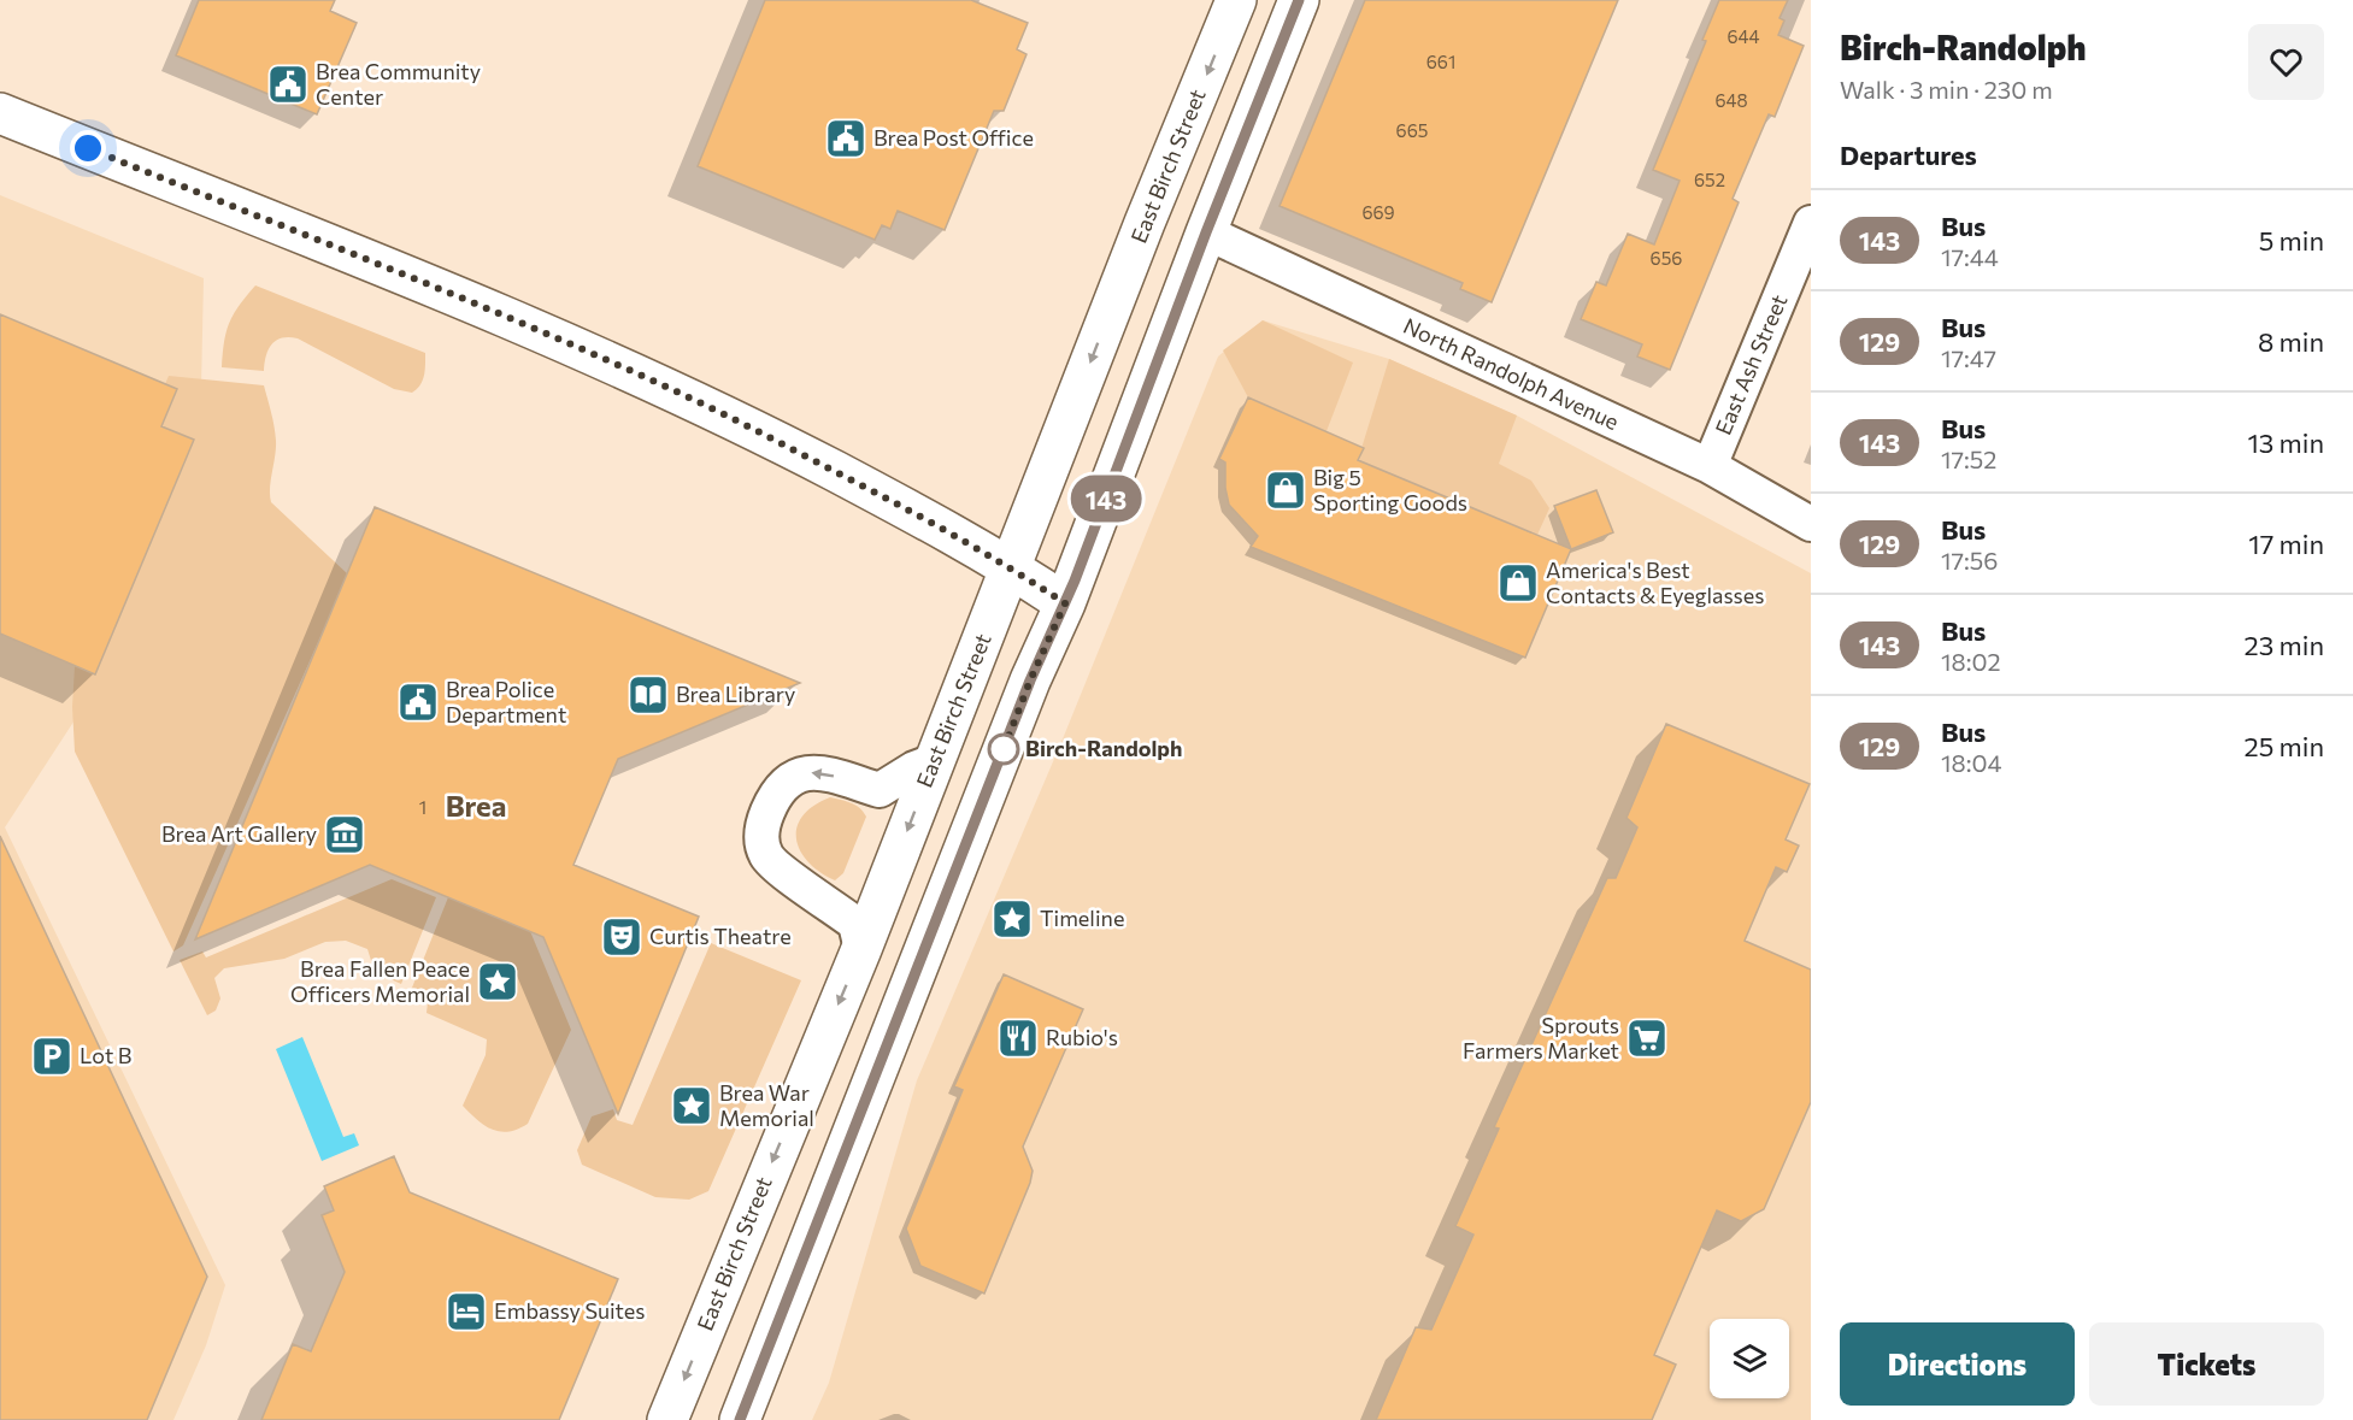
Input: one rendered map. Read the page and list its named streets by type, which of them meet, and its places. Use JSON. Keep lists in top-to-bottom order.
{
  "streets": {
    "street": ["East Birch Street", "East Ash Street", "North Randolph Avenue"]
  },
  "crossings": [
    ["East Ash Street", "North Randolph Avenue"]
  ],
  "districts": ["Brea"],
  "places": {
    "public building": ["Brea Community Center", "Brea Post Office", "Brea Police Department"],
    "shop": ["Big 5 Sporting Goods", "America's Best Contacts & Eyeglasses"],
    "library": ["Brea Library"],
    "other": ["Birch-Randolph"],
    "museum": ["Brea Art Gallery"],
    "place": ["Timeline", "Brea Fallen Peace Officers Memorial", "Brea War Memorial"],
    "theatre": ["Curtis Theatre"],
    "restaurant": ["Rubio's"],
    "supermarket": ["Sprouts Farmers Market"],
    "parking": ["Lot B"],
    "hotel": ["Embassy Suites"]
  },
  "lines": ["bus line 143"],
  "house_numbers": [
    "644",
    "661",
    "648",
    "665",
    "652",
    "669",
    "656",
    "1"
  ],
  "page": {
    "on_map": "143",
    "heading": [
      ["Birch-Randolph", "Walk · 3 min · 230 m"],
      "Departures"
    ],
    "list": [
      {
        "mark": "143",
        "name": "Bus",
        "note": "17:44",
        "value": "5 min"
      },
      {
        "mark": "129",
        "name": "Bus",
        "note": "17:47",
        "value": "8 min"
      },
      {
        "mark": "143",
        "name": "Bus",
        "note": "17:52",
        "value": "13 min"
      },
      {
        "mark": "129",
        "name": "Bus",
        "note": "17:56",
        "value": "17 min"
      },
      {
        "mark": "143",
        "name": "Bus",
        "note": "18:02",
        "value": "23 min"
      },
      {
        "mark": "129",
        "name": "Bus",
        "note": "18:04",
        "value": "25 min"
      }
    ],
    "buttons": ["Directions", "Tickets"]
  }
}
